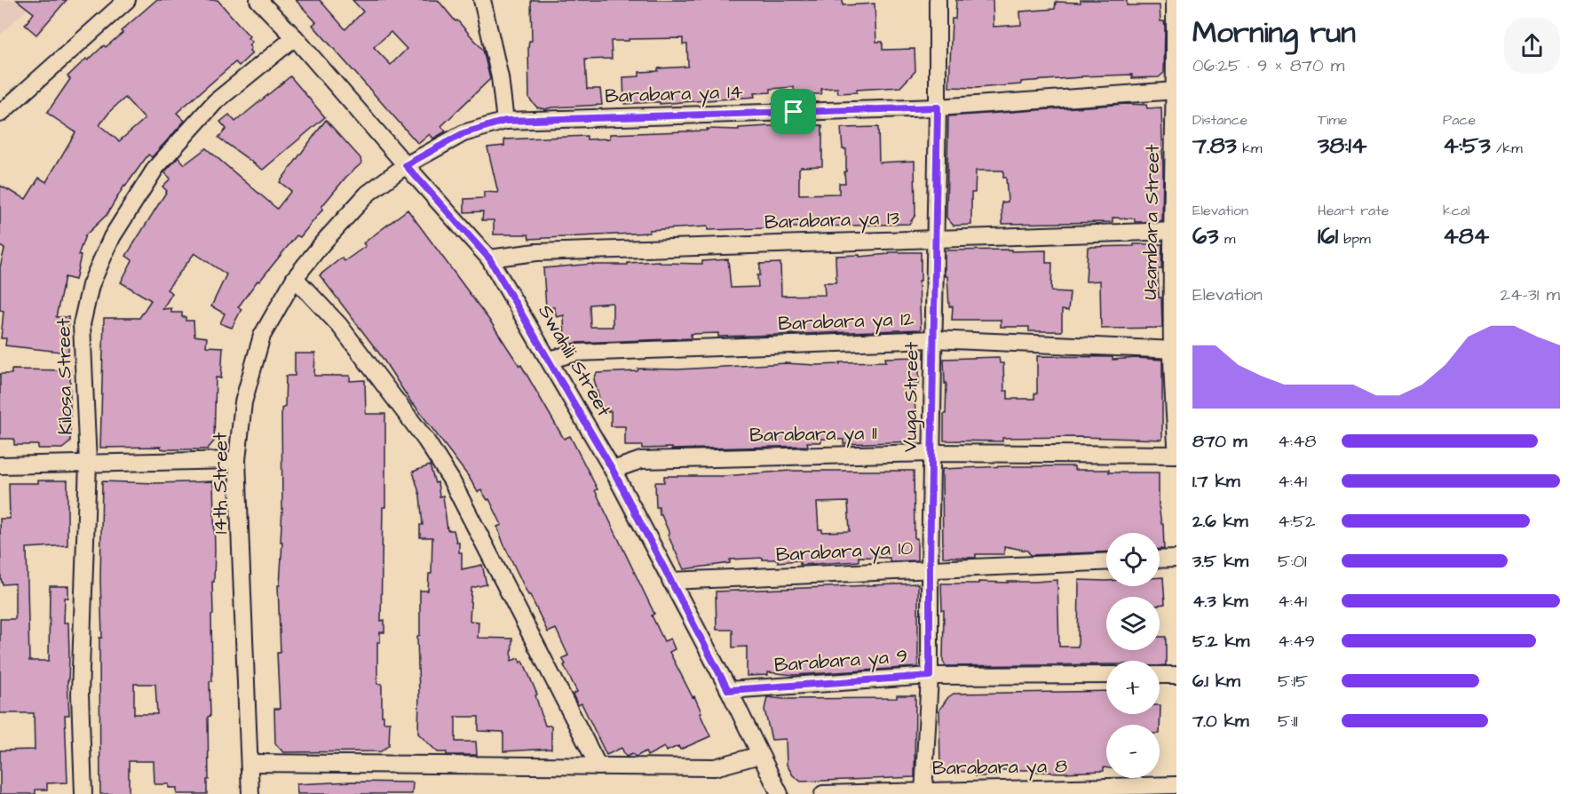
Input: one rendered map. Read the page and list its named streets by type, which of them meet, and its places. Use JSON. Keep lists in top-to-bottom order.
{
  "streets": {
    "street": [
      "Barabara ya 14",
      "Barabara ya 13",
      "Usambara Street",
      "Barabara ya 12",
      "Swahili Street",
      "Kilosa Street",
      "Vuga Street",
      "Barabara ya 11",
      "14th Street",
      "Barabara ya 10",
      "Barabara ya 9",
      "Barabara ya 8"
    ]
  },
  "crossings": [
    ["Barabara ya 14", "Usambara Street"],
    ["Barabara ya 14", "Swahili Street"],
    ["Barabara ya 14", "Vuga Street"],
    ["Barabara ya 14", "14th Street"],
    ["Barabara ya 13", "Usambara Street"],
    ["Barabara ya 13", "Swahili Street"],
    ["Barabara ya 13", "Vuga Street"],
    ["Usambara Street", "Barabara ya 12"],
    ["Barabara ya 12", "Swahili Street"],
    ["Barabara ya 12", "Vuga Street"],
    ["Swahili Street", "Kilosa Street"],
    ["Swahili Street", "Barabara ya 11"],
    ["Swahili Street", "14th Street"],
    ["Swahili Street", "Barabara ya 10"],
    ["Swahili Street", "Barabara ya 9"],
    ["Vuga Street", "Barabara ya 11"],
    ["Vuga Street", "Barabara ya 10"],
    ["Vuga Street", "Barabara ya 9"],
    ["Vuga Street", "Barabara ya 8"]
  ],
  "page": {
    "heading": ["Morning run", "06:25 · 9 × 870 m"],
    "stats": [
      ["Distance", "7.83 km"],
      ["Time", "38:14"],
      ["Pace", "4:53 /km"],
      ["Elevation", "63 m"],
      ["Heart rate", "161 bpm"],
      ["kcal", "484"]
    ],
    "chart": ["Elevation", "24–31 m"],
    "list": [
      {
        "name": "870 m",
        "note": "4:48"
      },
      {
        "name": "1.7 km",
        "note": "4:41"
      },
      {
        "name": "2.6 km",
        "note": "4:52"
      },
      {
        "name": "3.5 km",
        "note": "5:01"
      },
      {
        "name": "4.3 km",
        "note": "4:41"
      },
      {
        "name": "5.2 km",
        "note": "4:49"
      },
      {
        "name": "6.1 km",
        "note": "5:15"
      },
      {
        "name": "7.0 km",
        "note": "5:11"
      }
    ],
    "map_buttons": ["+", "−"]
  }
}
